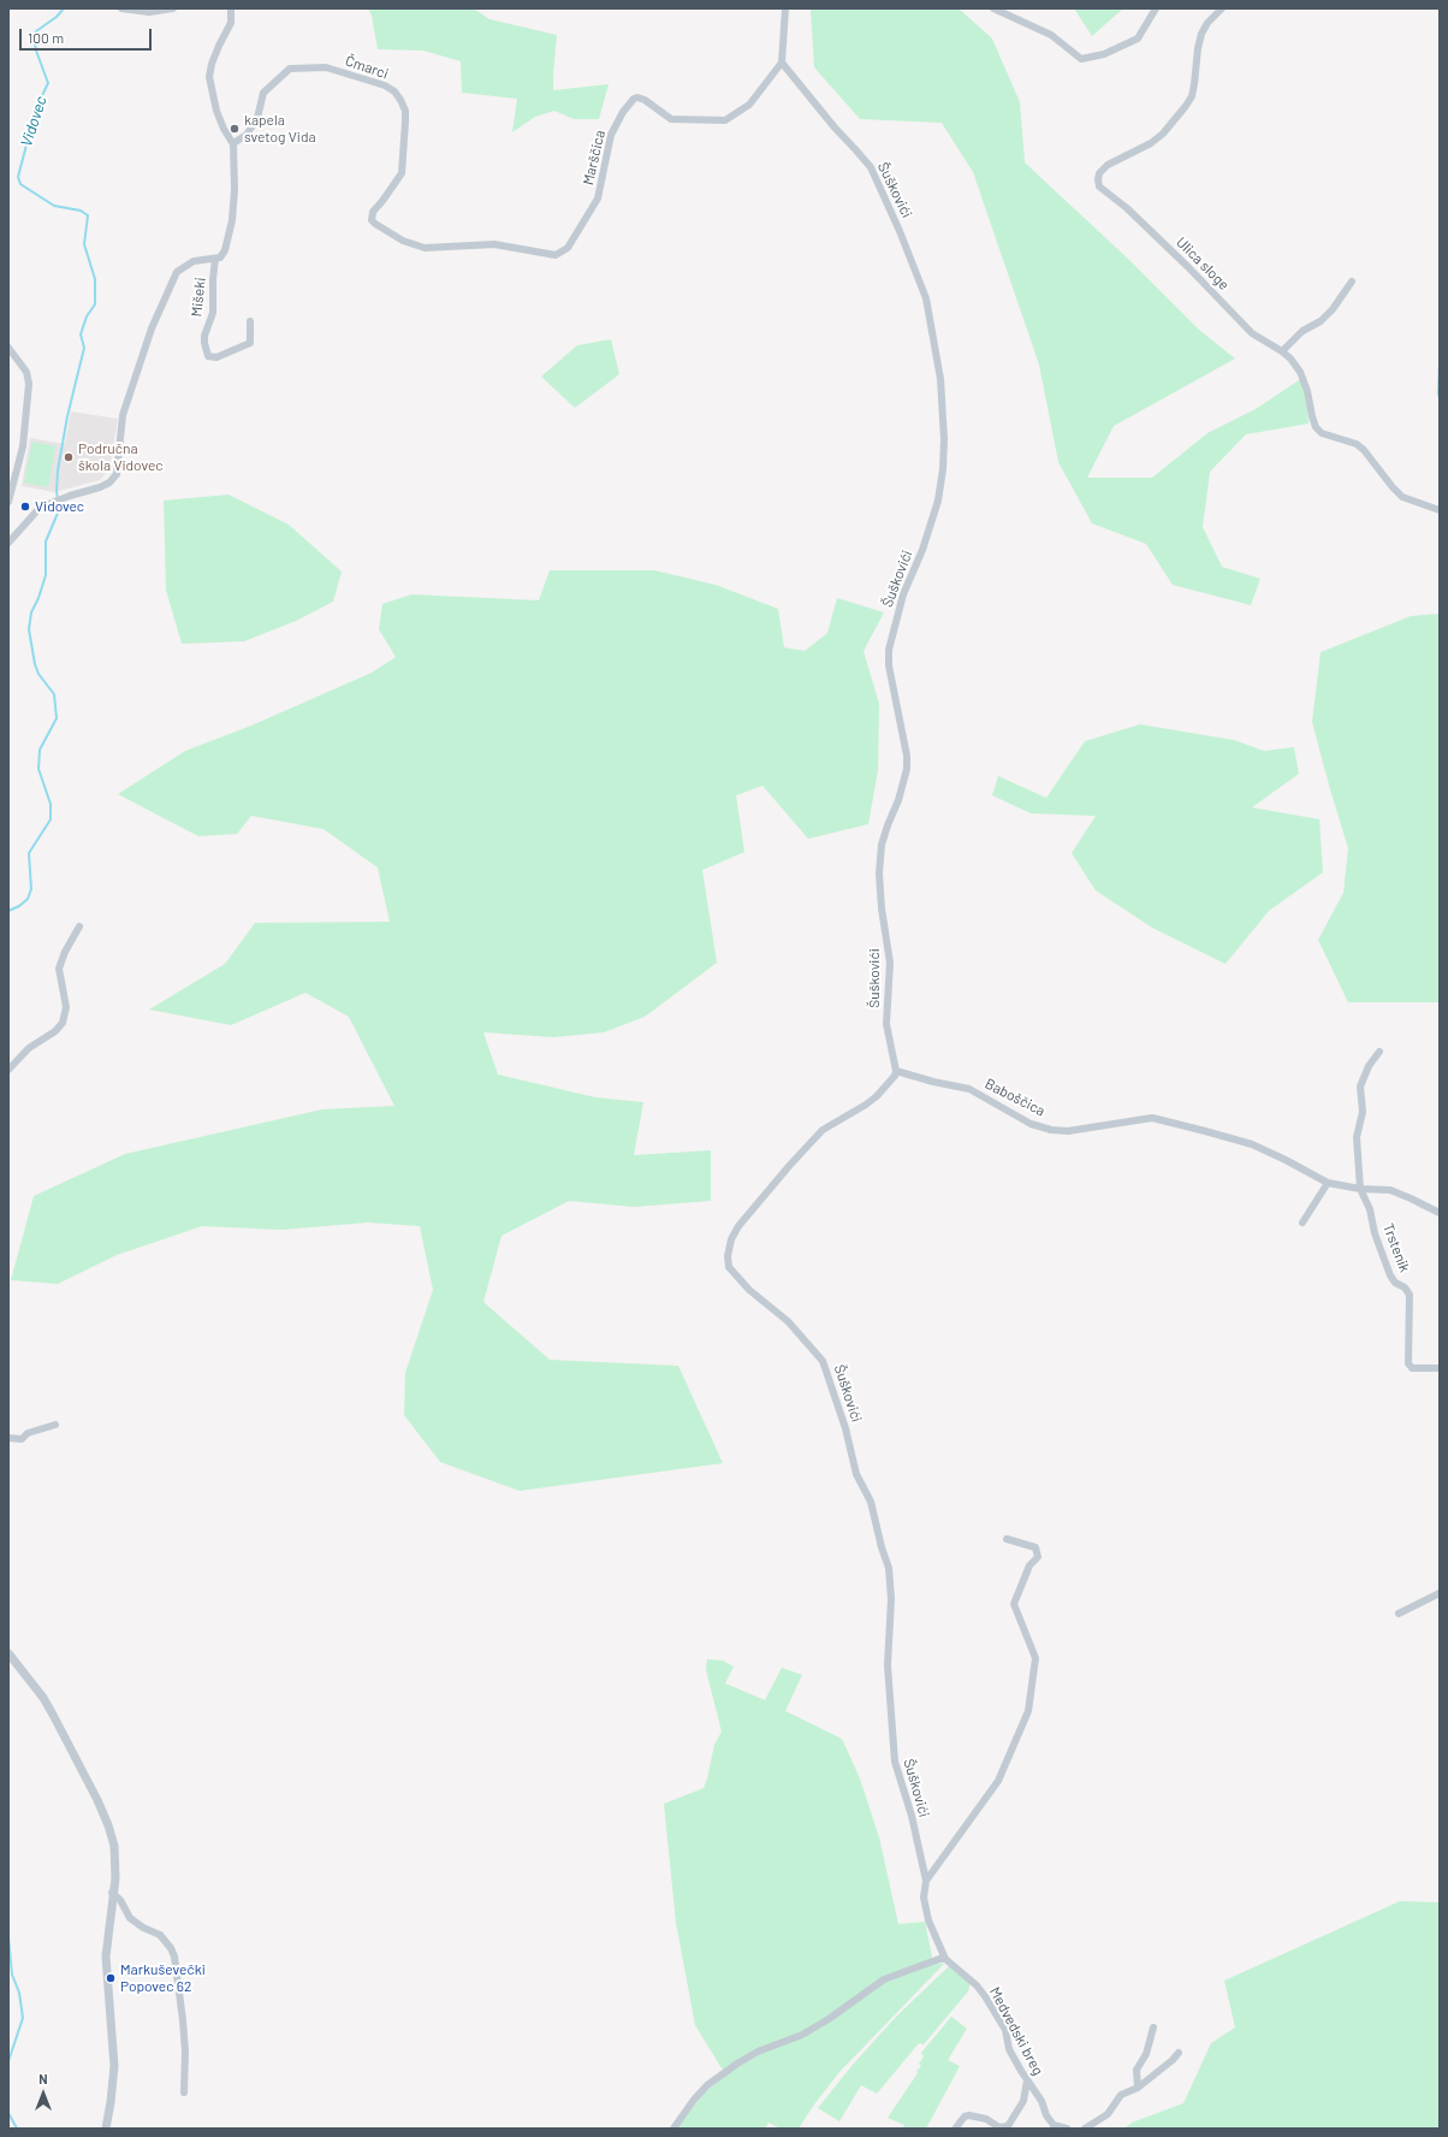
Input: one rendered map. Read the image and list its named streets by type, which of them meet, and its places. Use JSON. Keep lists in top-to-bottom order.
{
  "streets": {
    "street": [
      "Čmarci",
      "Marščica",
      "Šuškovići",
      "Ulica sloge",
      "Mišeki",
      "Baboščica",
      "Trstenik",
      "Medvedski breg"
    ]
  },
  "crossings": [
    ["Čmarci", "Marščica"],
    ["Marščica", "Šuškovići"],
    ["Šuškovići", "Baboščica"],
    ["Šuškovići", "Medvedski breg"]
  ],
  "water": ["Vidovec"],
  "places": [
    "kapela svetog Vida",
    "Područna škola Vidovec",
    "Vidovec",
    "Markuševečki Popovec 62"
  ],
  "scale_bar": "100 m",
  "north": "top"
}
